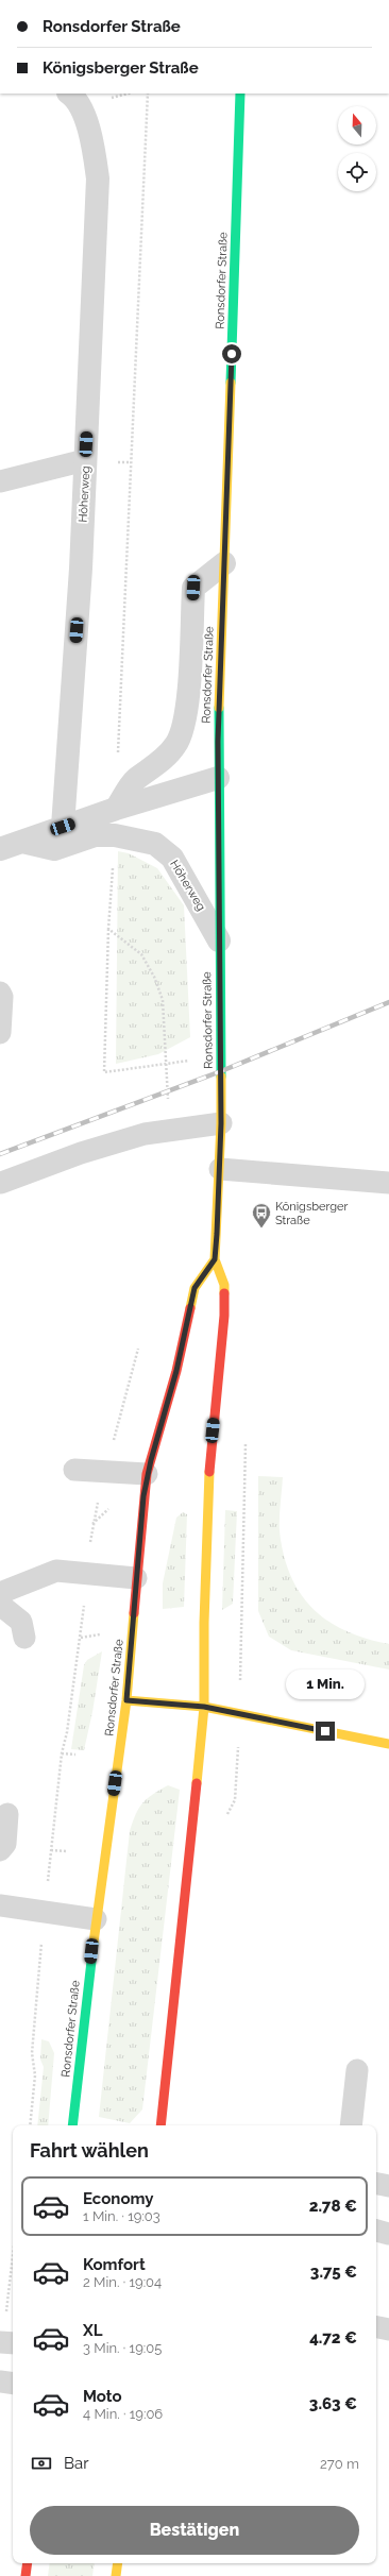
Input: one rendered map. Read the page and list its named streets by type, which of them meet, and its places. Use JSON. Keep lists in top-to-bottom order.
{
  "streets": {
    "main road": ["Ronsdorfer Straße"],
    "street": ["Höherweg"]
  },
  "crossings": [
    ["Ronsdorfer Straße", "Höherweg"]
  ],
  "places": {
    "bus stop": ["Königsberger Straße"]
  },
  "north": "top",
  "page": {
    "banner": ["Ronsdorfer Straße", "Königsberger Straße"],
    "bubble": "1 Min.",
    "heading": "Fahrt wählen",
    "list": [
      {
        "name": "Economy",
        "note": "1 Min. · 19:03",
        "value": "2.78 €"
      },
      {
        "name": "Komfort",
        "note": "2 Min. · 19:04",
        "value": "3.75 €"
      },
      {
        "name": "XL",
        "note": "3 Min. · 19:05",
        "value": "4.72 €"
      },
      {
        "name": "Moto",
        "note": "4 Min. · 19:06",
        "value": "3.63 €"
      }
    ],
    "pay": ["Bar", "270 m"],
    "buttons": "Bestätigen"
  }
}
